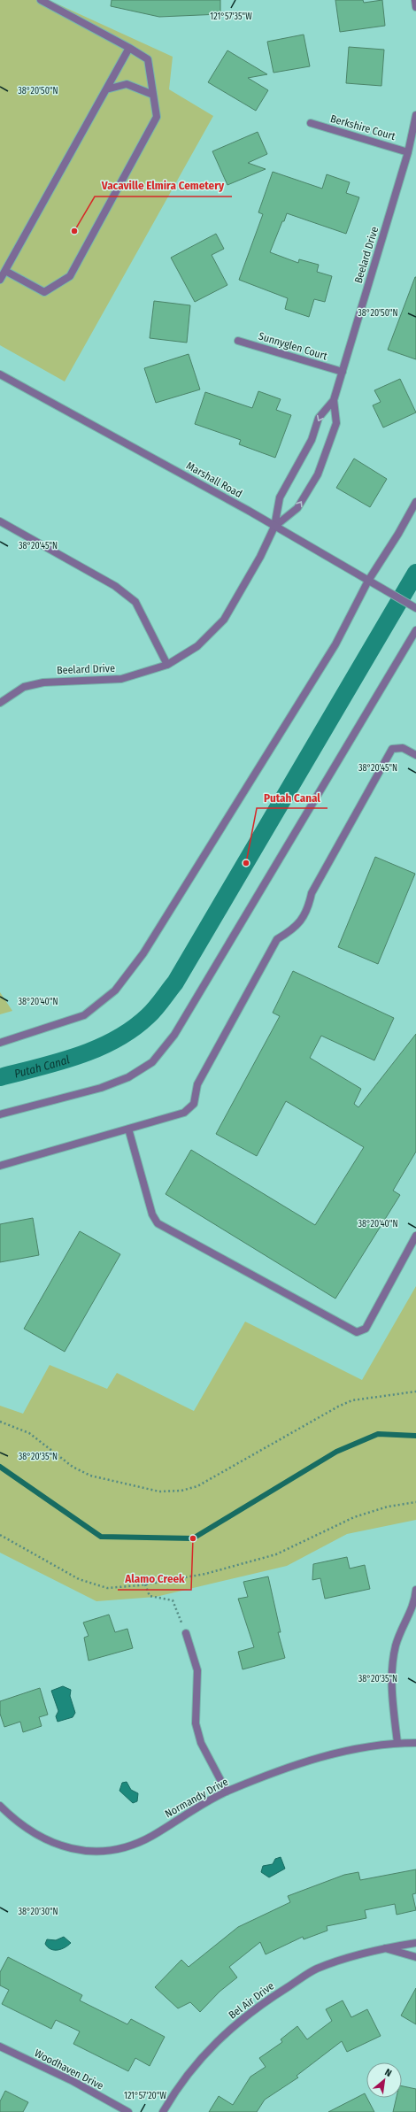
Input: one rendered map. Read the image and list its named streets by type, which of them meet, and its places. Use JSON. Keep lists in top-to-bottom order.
{
  "streets": {
    "street": [
      "Berkshire Court",
      "Beelard Drive",
      "Sunnyglen Court",
      "Marshall Road",
      "Normandy Drive",
      "Bel Air Drive",
      "Woodhaven Drive"
    ]
  },
  "crossings": [
    ["Berkshire Court", "Beelard Drive"],
    ["Beelard Drive", "Sunnyglen Court"],
    ["Beelard Drive", "Marshall Road"]
  ],
  "water": ["Putah Canal"],
  "places": ["Vacaville Elmira Cemetery", "Putah Canal", "Alamo Creek"],
  "north": "top right",
  "coordinates": [
    "121°57'35\"W",
    "38°20'50\"N",
    "38°20'45\"N",
    "38°20'40\"N",
    "38°20'35\"N",
    "38°20'30\"N",
    "121°57'20\"W"
  ]
}
